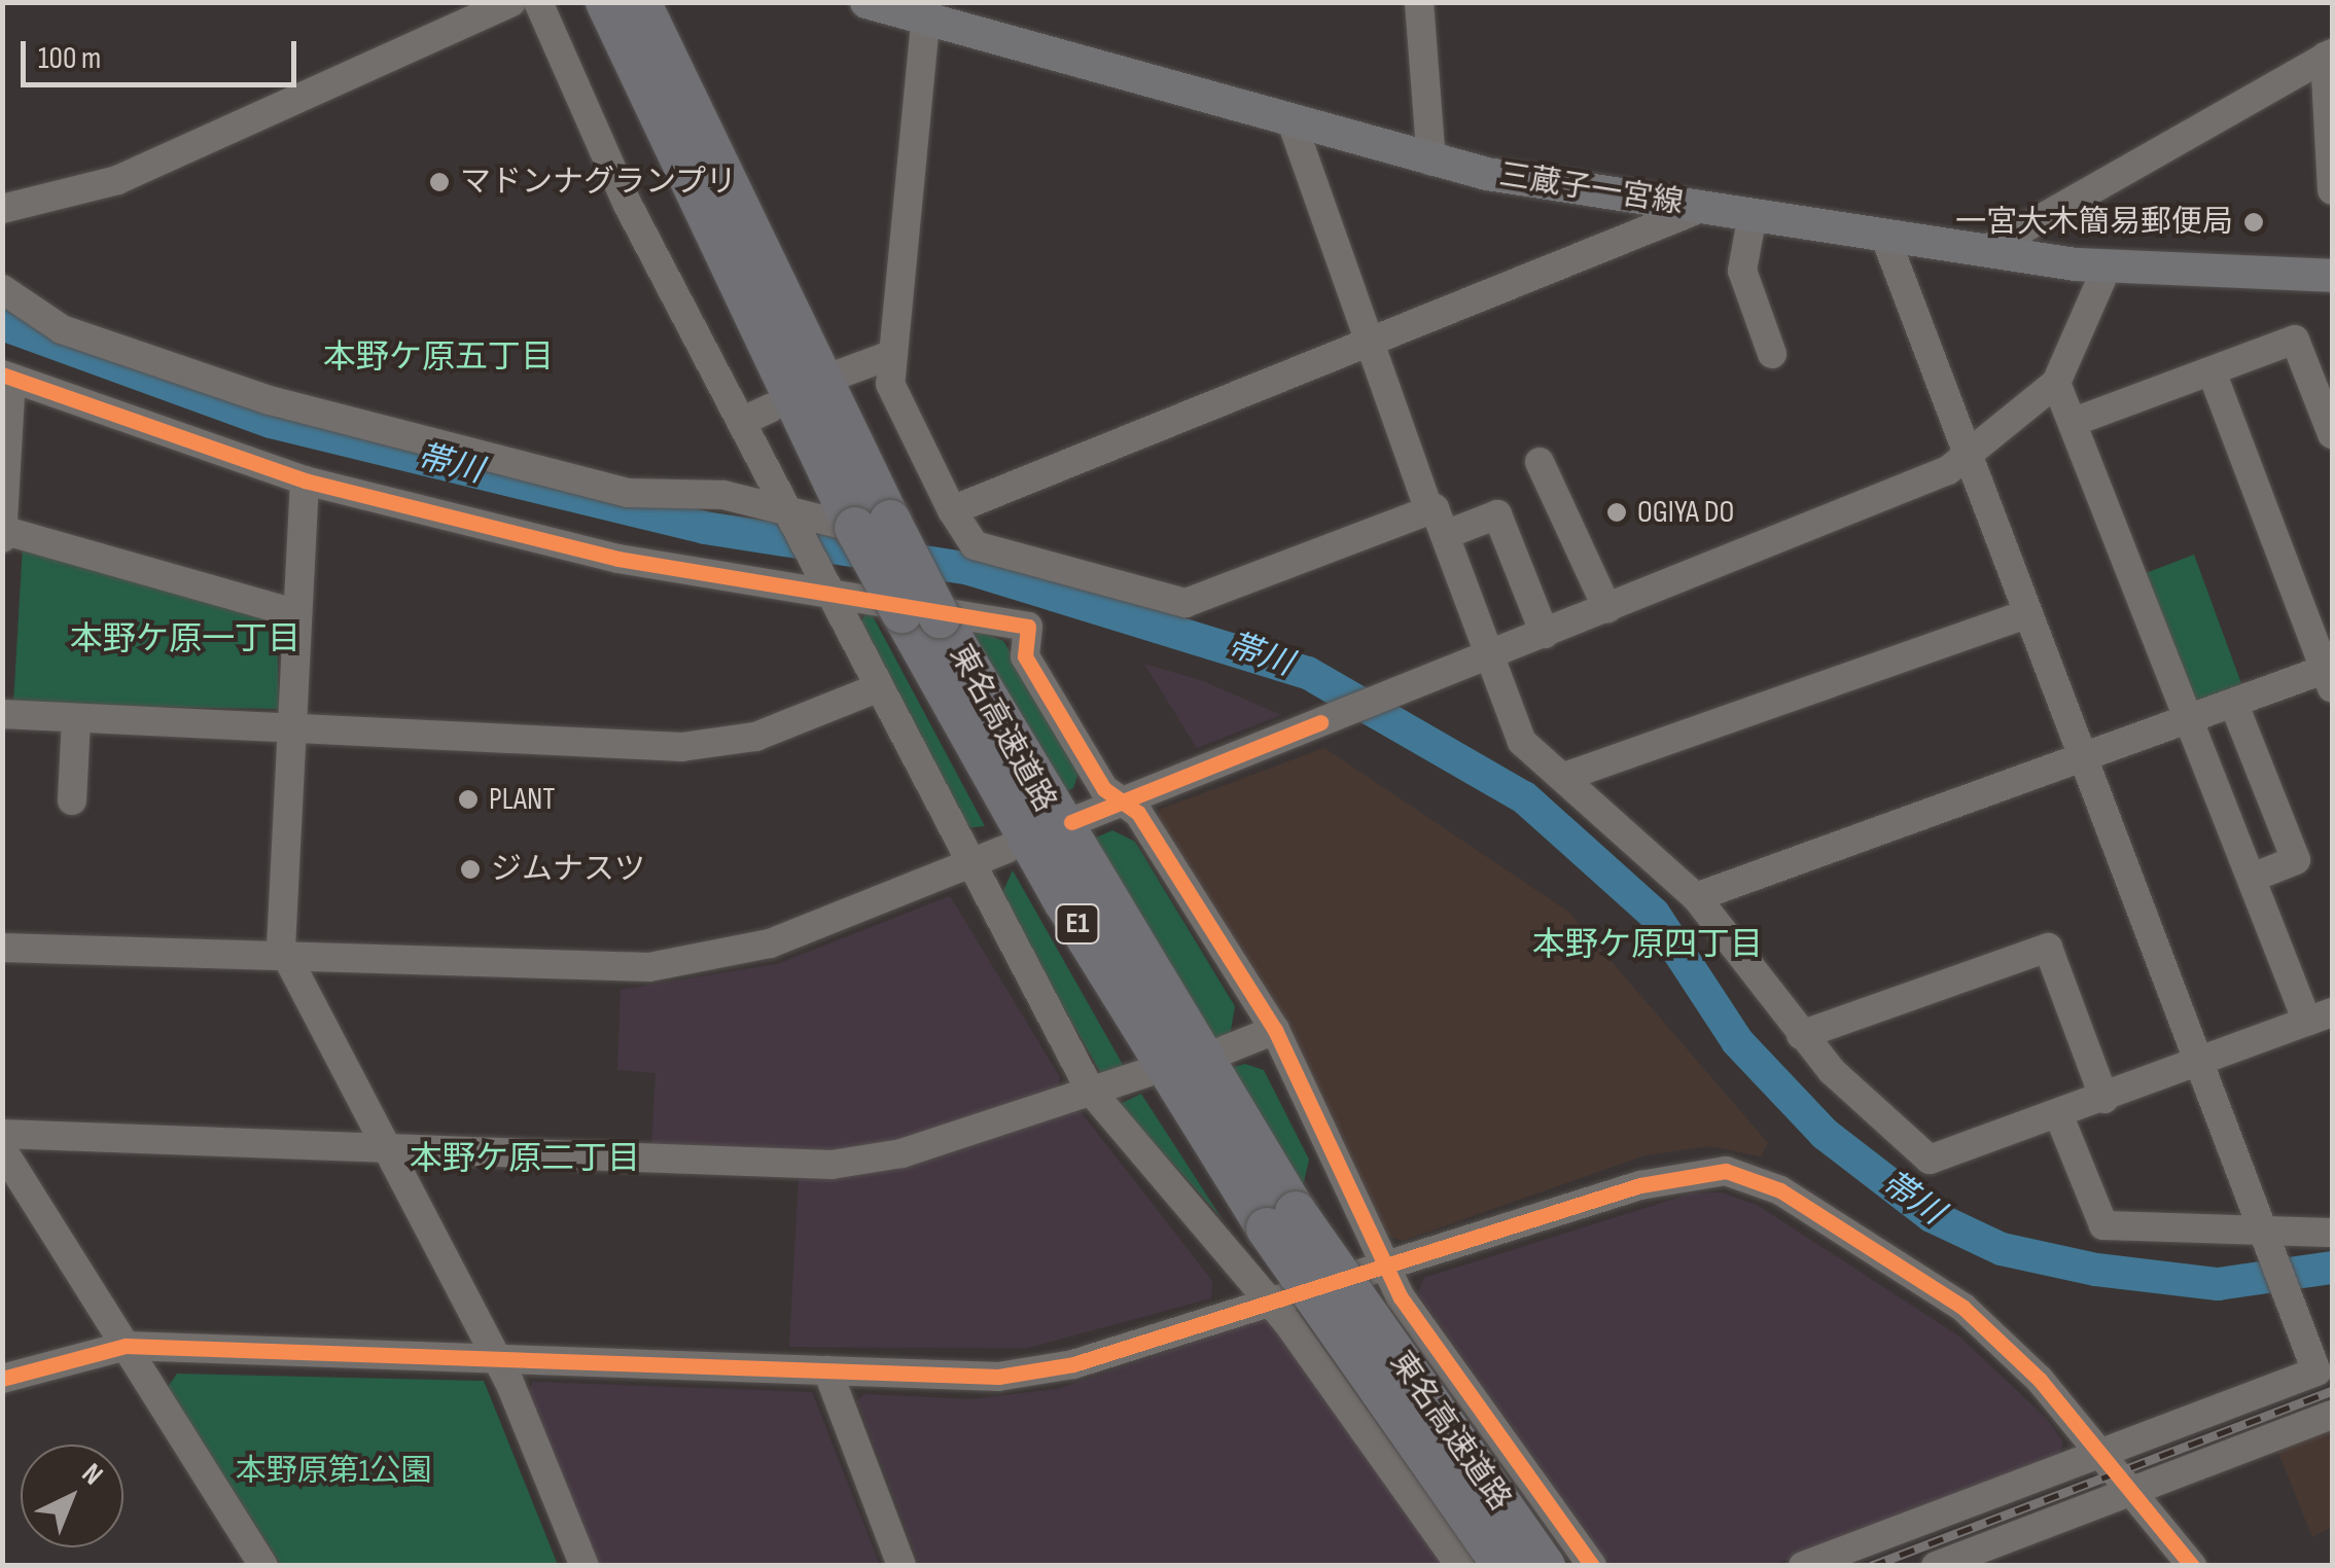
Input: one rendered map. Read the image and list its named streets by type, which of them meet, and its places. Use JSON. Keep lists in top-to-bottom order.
{
  "streets": {
    "highway": ["東名高速道路", "E1"],
    "main road": ["三蔵子一宮線"]
  },
  "districts": [
    "本野ケ原五丁目",
    "本野ケ原一丁目",
    "本野ケ原四丁目",
    "本野ケ原二丁目"
  ],
  "water": ["帯川"],
  "parks": ["本野原第1公園"],
  "places": [
    "マドンナグランプリ",
    "一宮大木簡易郵便局",
    "OGIYA DO",
    "PLANT",
    "ジムナスツ"
  ],
  "scale_bar": "100 m",
  "north": "top right"
}
